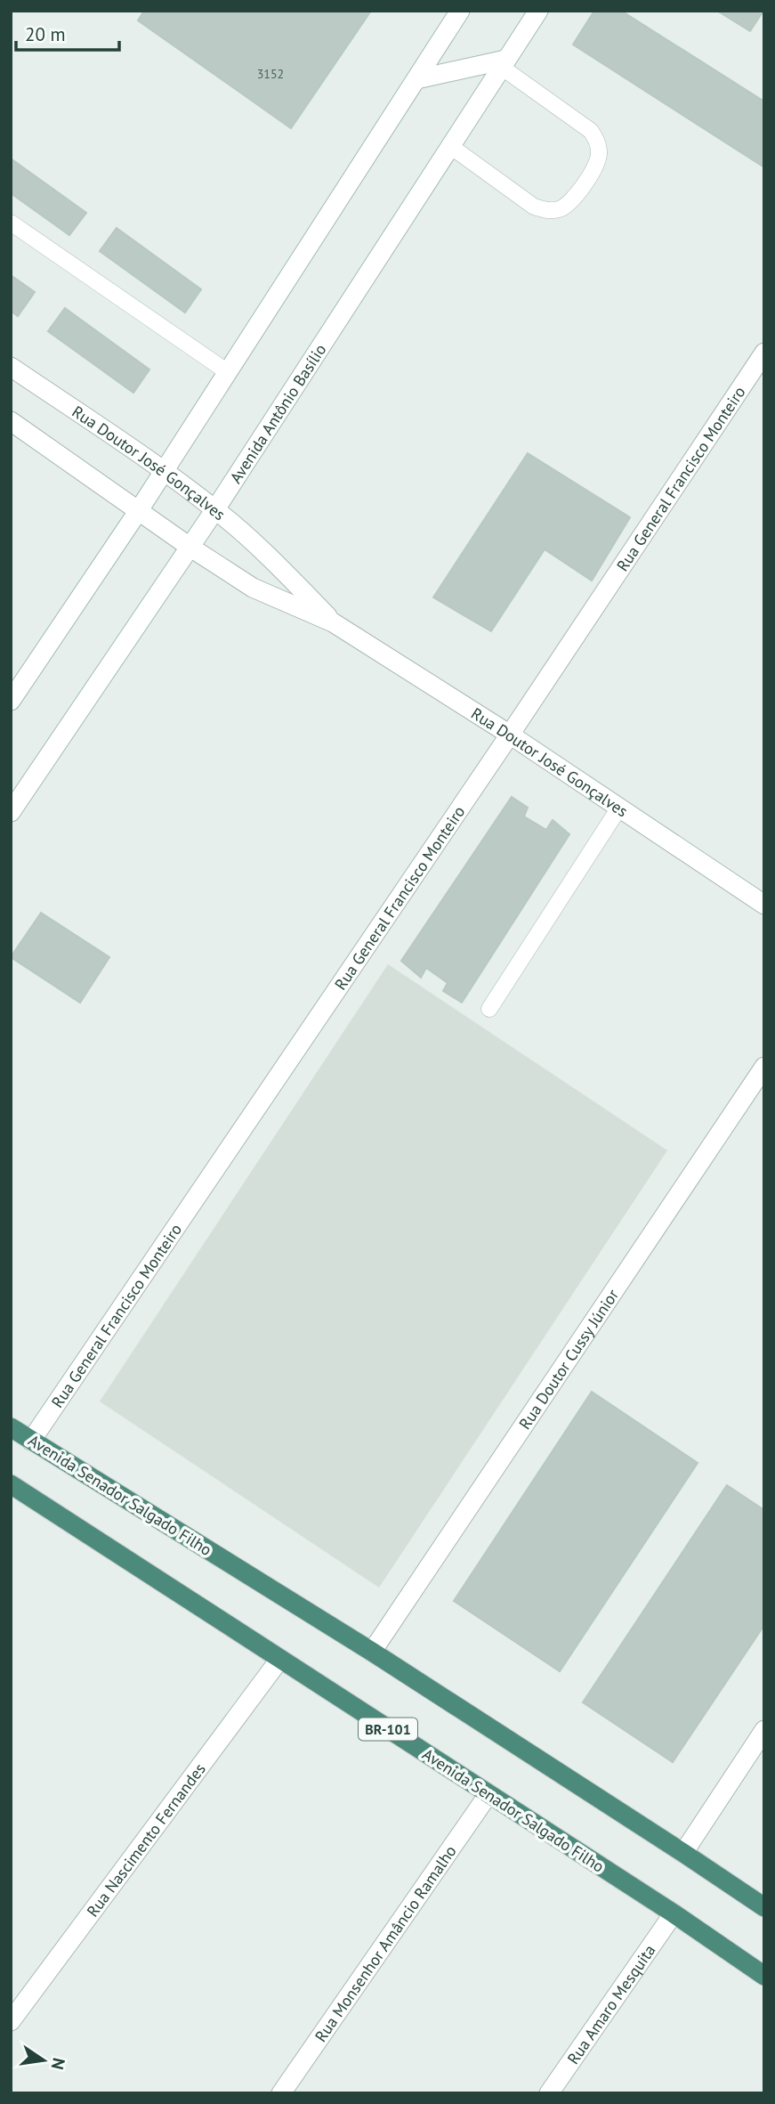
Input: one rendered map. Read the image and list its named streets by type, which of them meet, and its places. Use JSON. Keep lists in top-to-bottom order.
{
  "streets": {
    "highway": ["Avenida Senador Salgado Filho", "BR-101"],
    "street": [
      "Avenida Antônio Basílio",
      "Rua Doutor José Gonçalves",
      "Rua General Francisco Monteiro",
      "Rua Doutor Cussy Júnior",
      "Rua Nascimento Fernandes",
      "Rua Monsenhor Amâncio Ramalho",
      "Rua Amaro Mesquita"
    ]
  },
  "crossings": [
    ["Avenida Antônio Basílio", "Rua Doutor José Gonçalves"],
    ["Rua Doutor José Gonçalves", "Rua General Francisco Monteiro"],
    ["Rua General Francisco Monteiro", "Avenida Senador Salgado Filho"],
    ["Rua Doutor Cussy Júnior", "Avenida Senador Salgado Filho"],
    ["Avenida Senador Salgado Filho", "Rua Nascimento Fernandes"],
    ["Avenida Senador Salgado Filho", "Rua Monsenhor Amâncio Ramalho"],
    ["Avenida Senador Salgado Filho", "Rua Amaro Mesquita"]
  ],
  "house_numbers": ["3152"],
  "scale_bar": "20 m",
  "north": "right"
}
